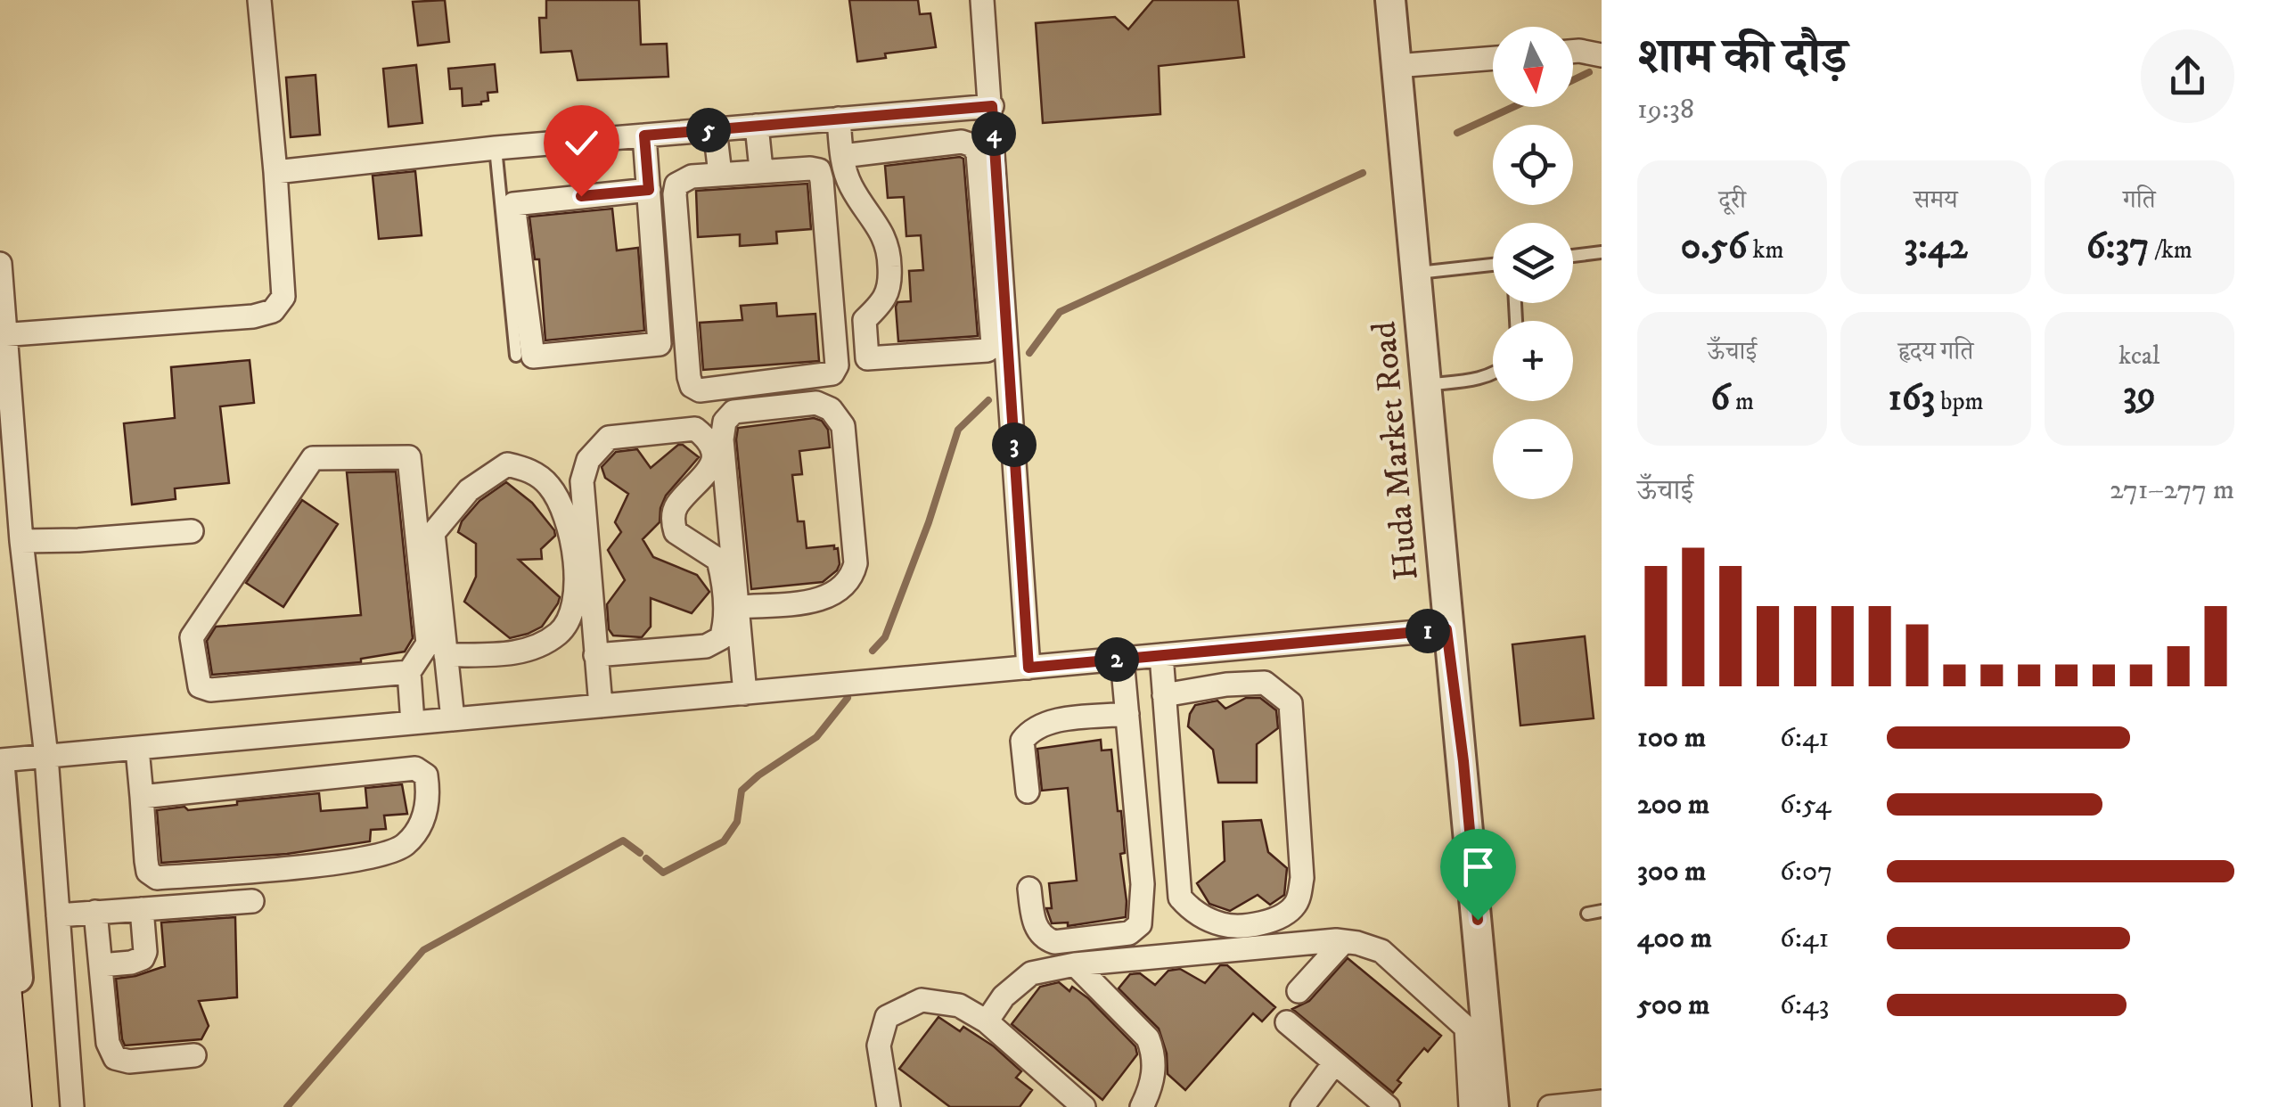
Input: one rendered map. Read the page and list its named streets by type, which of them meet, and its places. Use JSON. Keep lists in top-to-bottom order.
{
  "streets": {
    "street": ["Huda Market Road"]
  },
  "north": "bottom",
  "page": {
    "heading": ["शाम की दौड़", "19:38"],
    "map_buttons": ["+", "−"],
    "pins": [
      "5",
      "4",
      "3",
      "1",
      "2"
    ],
    "stats": [
      ["दूरी", "0.56 km"],
      ["समय", "3:42"],
      ["गति", "6:37 /km"],
      ["ऊँचाई", "6 m"],
      ["हृदय गति", "163 bpm"],
      ["kcal", "39"]
    ],
    "chart": ["ऊँचाई", "271–277 m"],
    "list": [
      {
        "name": "100 m",
        "note": "6:41"
      },
      {
        "name": "200 m",
        "note": "6:54"
      },
      {
        "name": "300 m",
        "note": "6:07"
      },
      {
        "name": "400 m",
        "note": "6:41"
      },
      {
        "name": "500 m",
        "note": "6:43"
      }
    ]
  }
}
